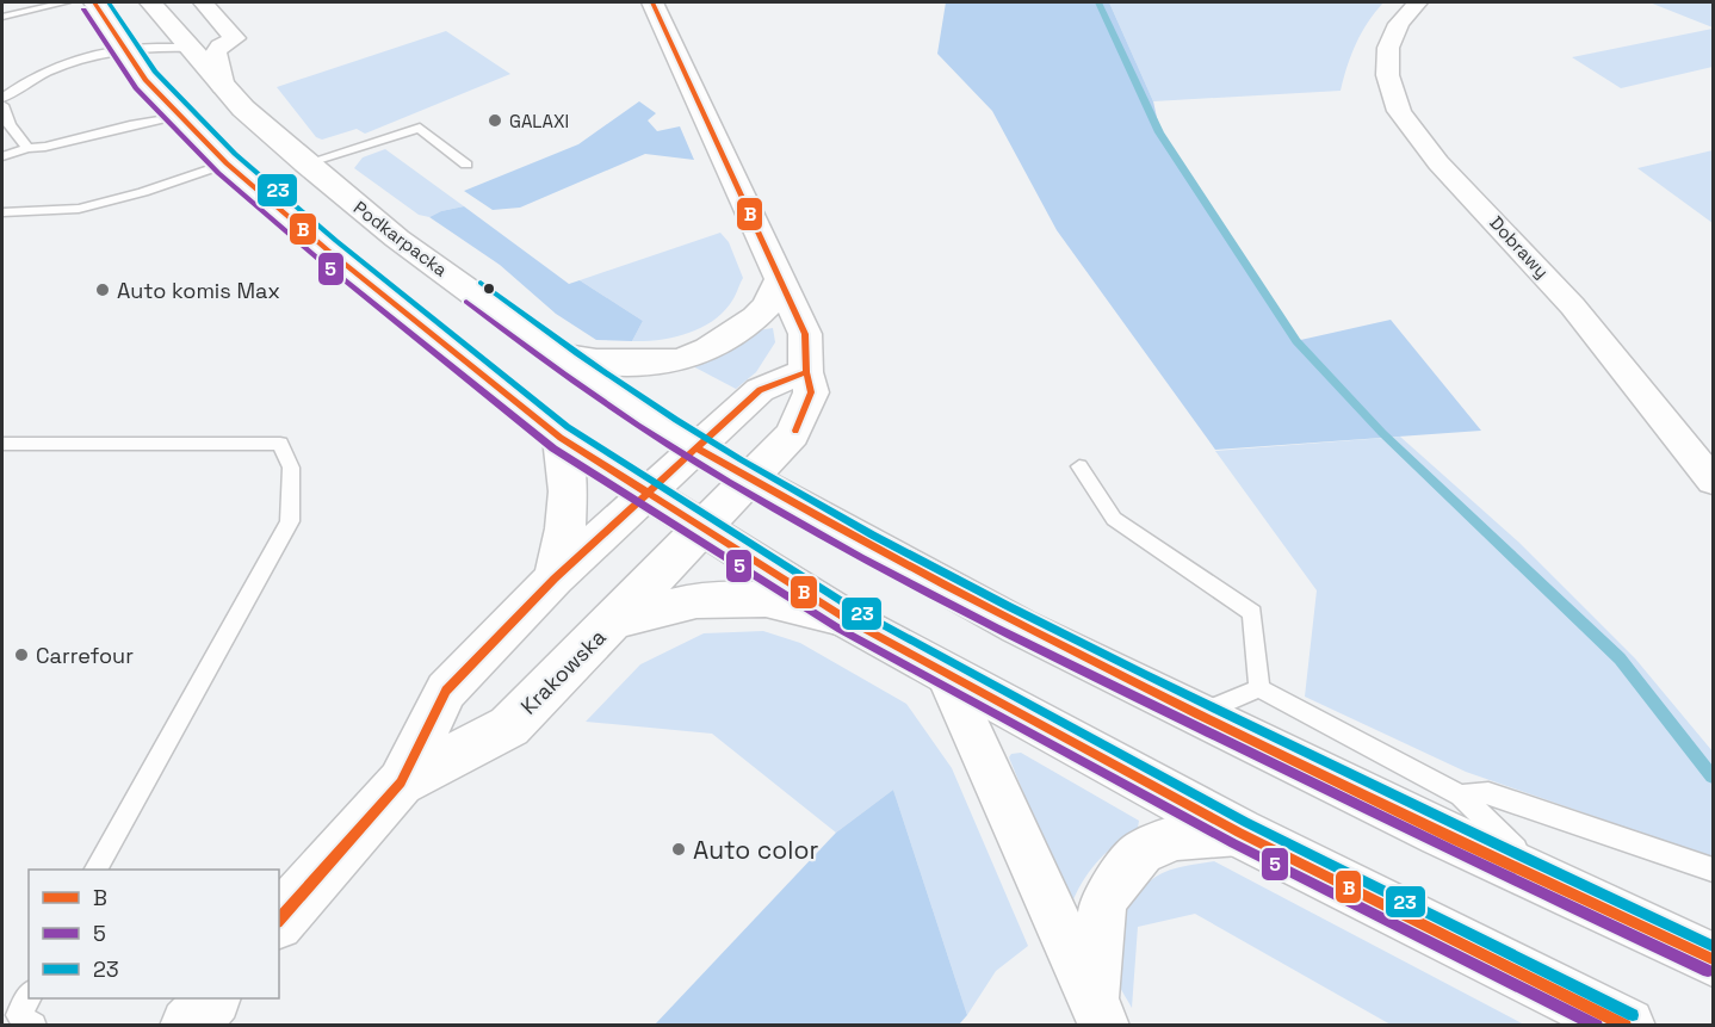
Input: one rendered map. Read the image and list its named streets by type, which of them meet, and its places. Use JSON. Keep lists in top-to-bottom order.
{
  "streets": {
    "main road": ["Podkarpacka", "Krakowska"],
    "street": ["Dobrawy"]
  },
  "crossings": [
    ["Podkarpacka", "Krakowska"]
  ],
  "places": [
    "GALAXI",
    "Auto komis Max",
    "Carrefour",
    "Auto color"
  ],
  "lines": ["transit line B", "transit line 23", "transit line 5"],
  "legend": ["B", "5", "23"]
}
